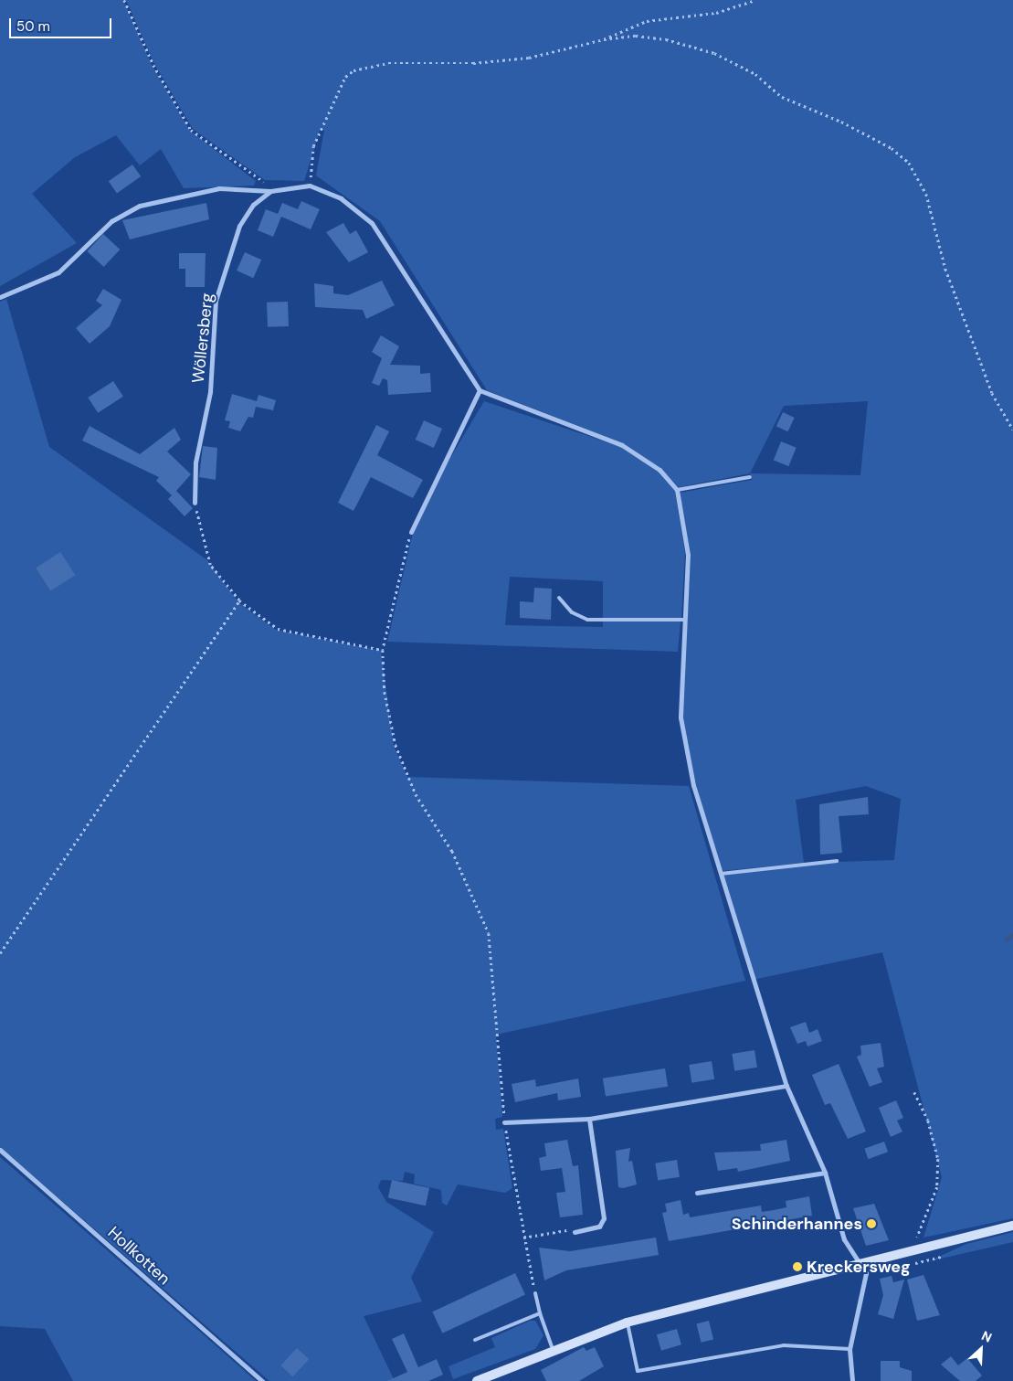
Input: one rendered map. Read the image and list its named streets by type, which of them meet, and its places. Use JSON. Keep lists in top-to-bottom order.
{
  "streets": {
    "street": ["Wöllersberg", "Hollkotten"]
  },
  "places": ["Schinderhannes", "Kreckersweg"],
  "scale_bar": "50 m",
  "north": "top right"
}
